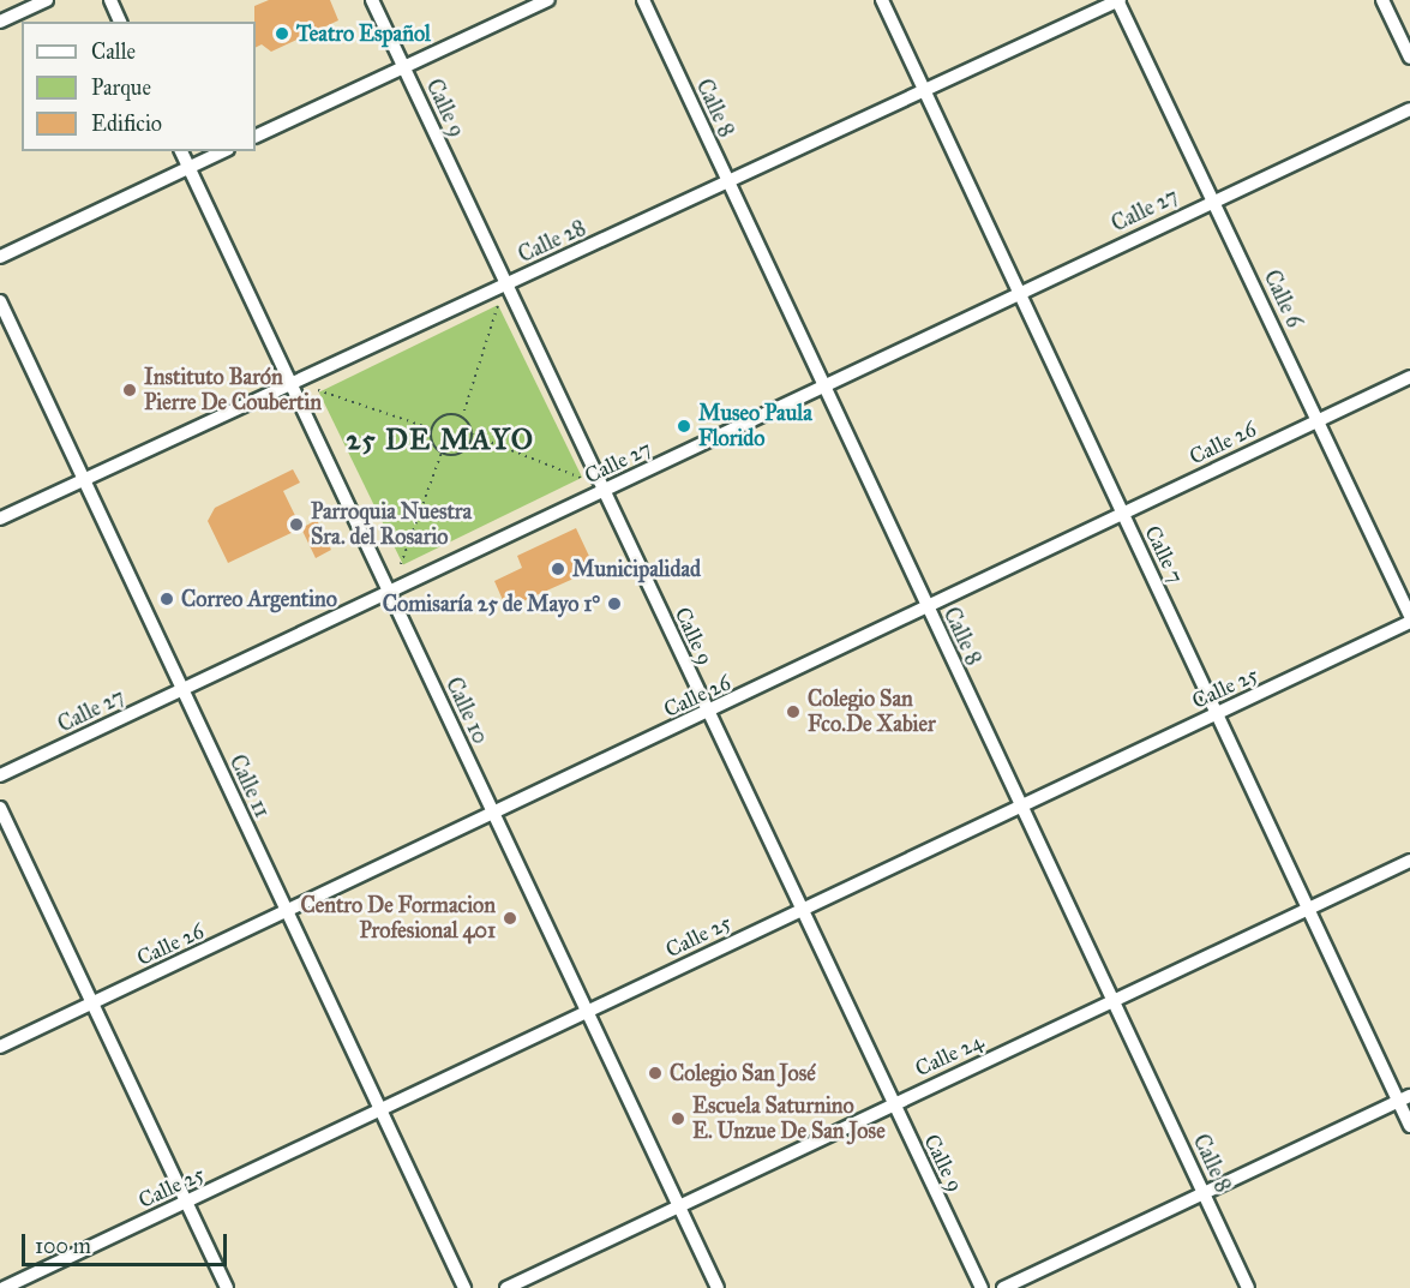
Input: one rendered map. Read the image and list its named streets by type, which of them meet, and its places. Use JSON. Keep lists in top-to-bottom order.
{
  "streets": {
    "street": [
      "Calle 9",
      "Calle 8",
      "Calle 27",
      "Calle 28",
      "Calle 6",
      "Calle 26",
      "Calle 7",
      "Calle 25",
      "Calle 10",
      "Calle 11",
      "Calle 24"
    ]
  },
  "crossings": [
    ["Calle 9", "Calle 27"],
    ["Calle 9", "Calle 28"],
    ["Calle 9", "Calle 26"],
    ["Calle 9", "Calle 25"],
    ["Calle 9", "Calle 24"],
    ["Calle 8", "Calle 27"],
    ["Calle 8", "Calle 28"],
    ["Calle 8", "Calle 26"],
    ["Calle 8", "Calle 25"],
    ["Calle 8", "Calle 24"],
    ["Calle 27", "Calle 6"],
    ["Calle 27", "Calle 7"],
    ["Calle 27", "Calle 10"],
    ["Calle 27", "Calle 11"],
    ["Calle 28", "Calle 6"],
    ["Calle 28", "Calle 7"],
    ["Calle 28", "Calle 10"],
    ["Calle 28", "Calle 11"],
    ["Calle 6", "Calle 26"],
    ["Calle 26", "Calle 7"],
    ["Calle 26", "Calle 10"],
    ["Calle 26", "Calle 11"],
    ["Calle 7", "Calle 25"],
    ["Calle 7", "Calle 24"],
    ["Calle 25", "Calle 10"],
    ["Calle 25", "Calle 11"],
    ["Calle 10", "Calle 24"]
  ],
  "districts": ["25 DE MAYO"],
  "places": [
    "Teatro Español",
    "Instituto Barón Pierre De Coubertin",
    "Museo Paula Florido",
    "Parroquia Nuestra Sra. del Rosario",
    "Municipalidad",
    "Correo Argentino",
    "Comisaría 25 de Mayo 1°",
    "Colegio San Fco.De Xabier",
    "Centro De Formacion Profesional 401",
    "Colegio San José",
    "Escuela Saturnino E. Unzue De San Jose"
  ],
  "legend": ["Calle", "Parque", "Edificio"],
  "scale_bar": "100 m"
}
